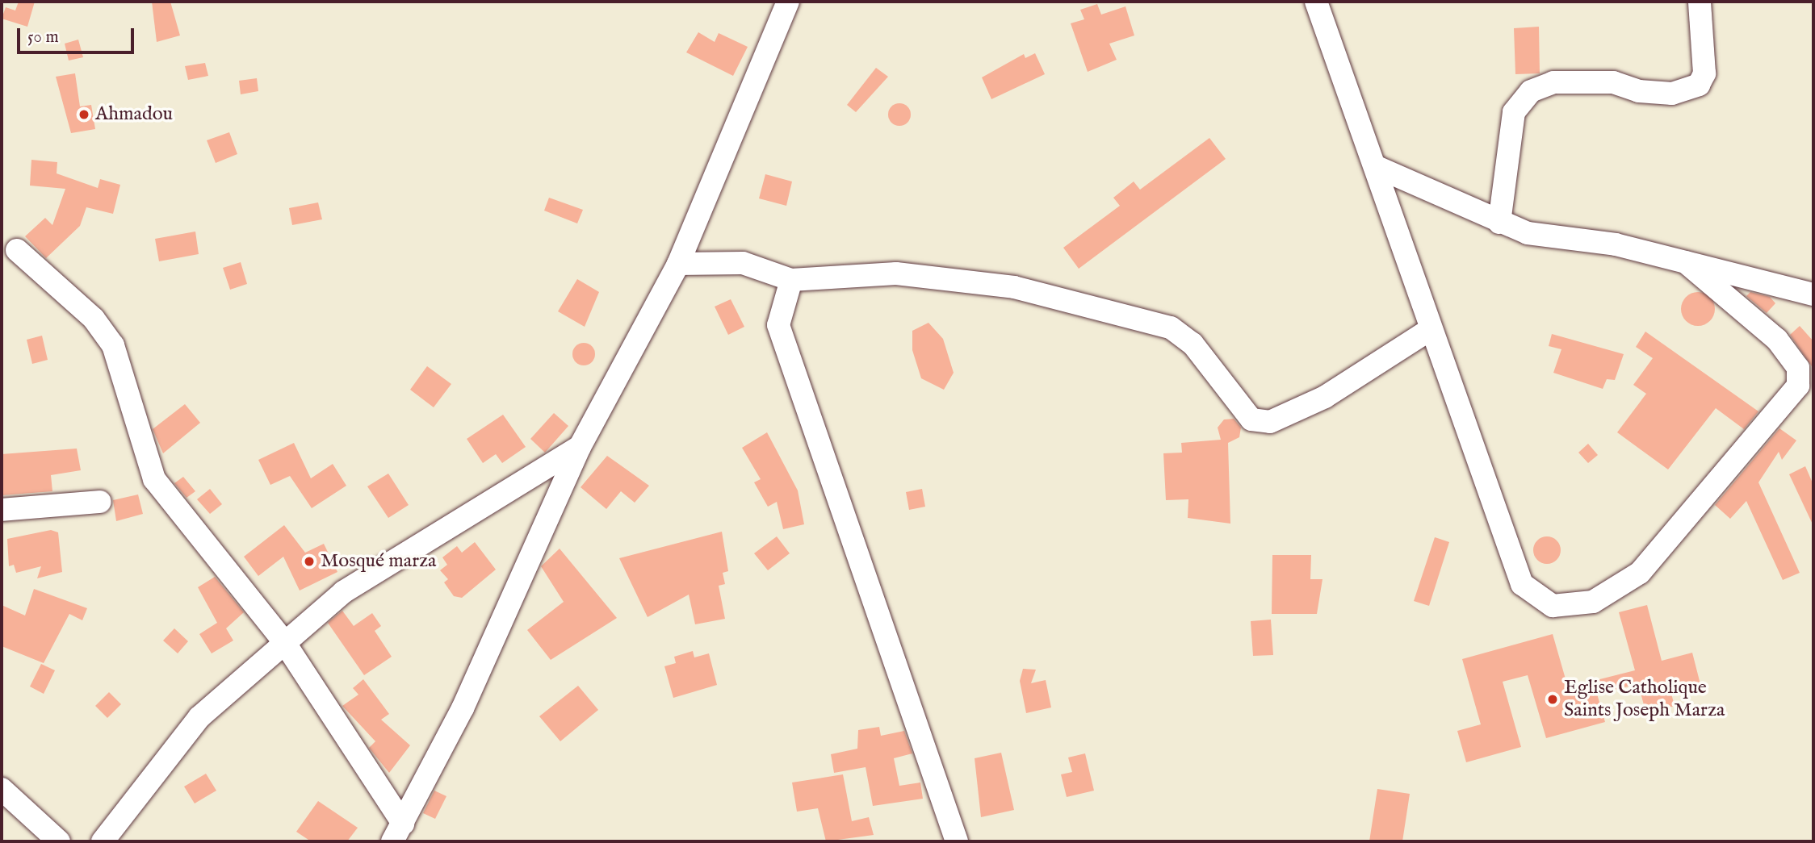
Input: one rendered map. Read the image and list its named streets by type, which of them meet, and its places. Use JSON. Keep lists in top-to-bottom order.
{
  "places": ["Ahmadou", "Mosqué marza", "Eglise Catholique Saints Joseph Marza"],
  "scale_bar": "50 m"
}
